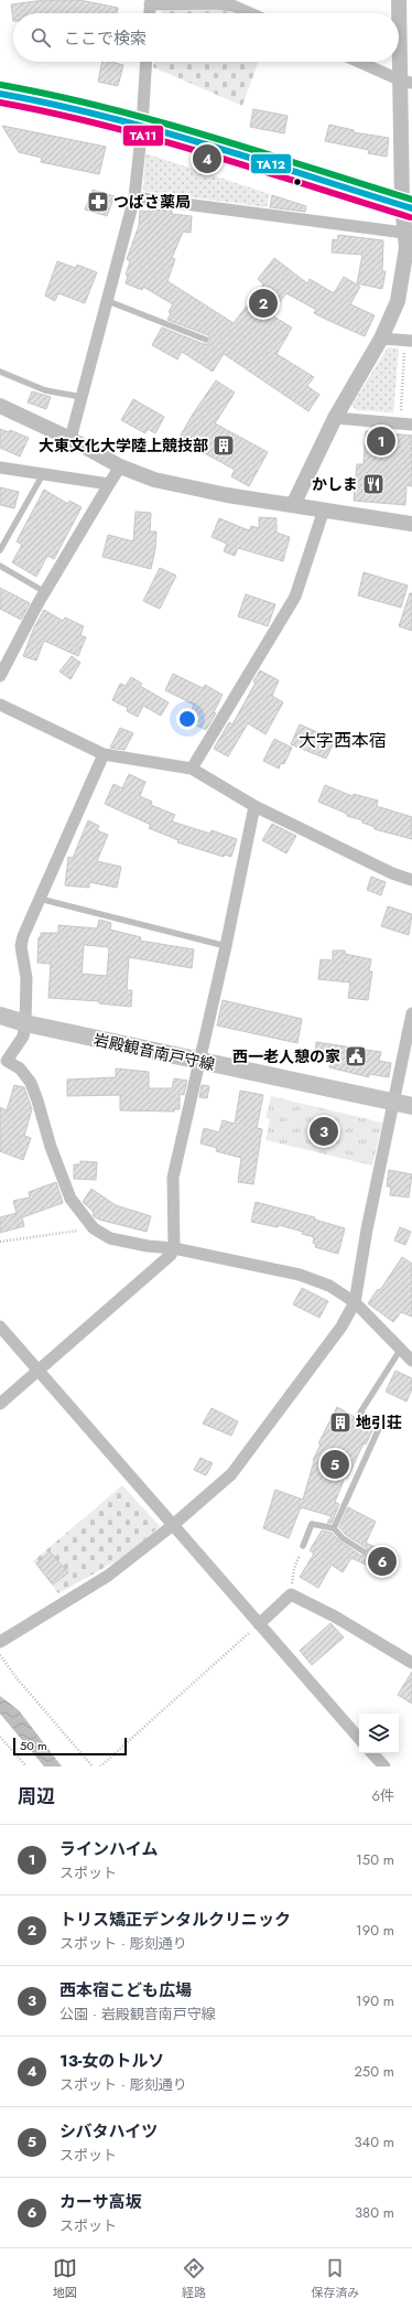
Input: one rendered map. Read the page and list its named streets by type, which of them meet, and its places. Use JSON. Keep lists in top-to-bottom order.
{
  "streets": {
    "main road": ["岩殿観音南戸守線"]
  },
  "districts": ["大字西本宿"],
  "places": {
    "pharmacy": ["つばさ薬局"],
    "building": ["大東文化大学陸上競技部", "地引荘"],
    "restaurant": ["かしま"],
    "public building": ["西一老人憩の家"]
  },
  "lines": ["transit line TA12", "transit line TA11"],
  "scale_bar": "50 m",
  "page": {
    "search": "ここで検索",
    "pins": [
      "4",
      "2",
      "1",
      "3",
      "5",
      "6"
    ],
    "scale": "50 m",
    "heading": ["周辺", "6件"],
    "list": [
      {
        "mark": "1",
        "name": "ラインハイム",
        "note": "スポット",
        "value": "150 m"
      },
      {
        "mark": "2",
        "name": "トリス矯正デンタルクリニック",
        "note": "スポット · 彫刻通り",
        "value": "190 m"
      },
      {
        "mark": "3",
        "name": "西本宿こども広場",
        "note": "公園 · 岩殿観音南戸守線",
        "value": "190 m"
      },
      {
        "mark": "4",
        "name": "13-女のトルソ",
        "note": "スポット · 彫刻通り",
        "value": "250 m"
      },
      {
        "mark": "5",
        "name": "シバタハイツ",
        "note": "スポット",
        "value": "340 m"
      },
      {
        "mark": "6",
        "name": "カーサ高坂",
        "note": "スポット",
        "value": "380 m"
      }
    ],
    "nav": ["地図", "経路", "保存済み"]
  }
}
